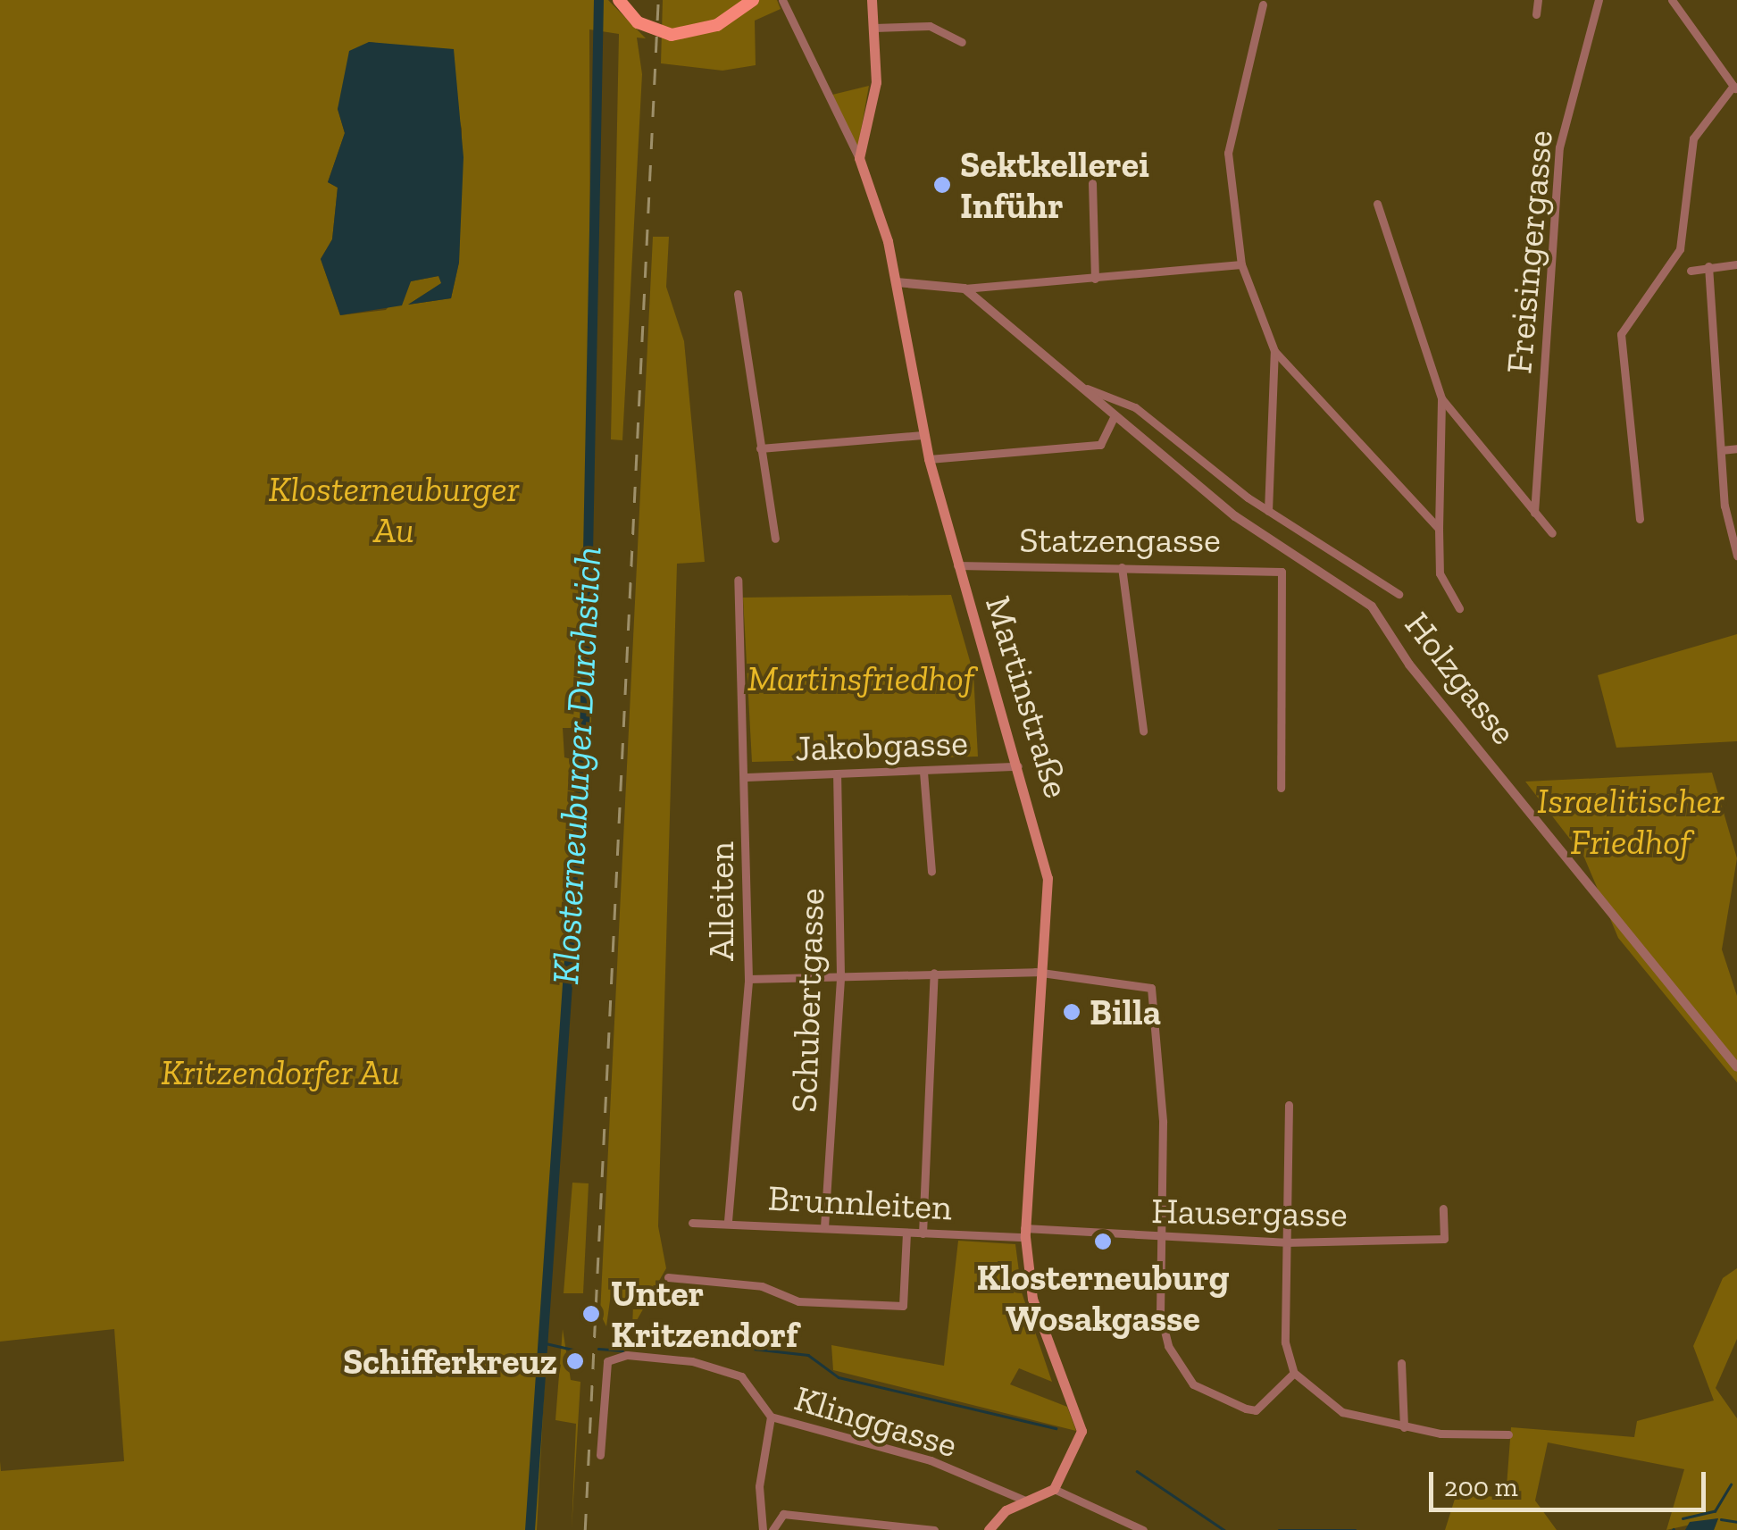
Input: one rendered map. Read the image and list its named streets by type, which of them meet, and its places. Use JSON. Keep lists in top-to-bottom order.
{
  "streets": {
    "main road": ["Martinstraße"],
    "street": [
      "Freisingergasse",
      "Statzengasse",
      "Holzgasse",
      "Jakobgasse",
      "Alleiten",
      "Schubertgasse",
      "Brunnleiten",
      "Hausergasse",
      "Klinggasse"
    ]
  },
  "crossings": [
    ["Statzengasse", "Martinstraße"],
    ["Martinstraße", "Jakobgasse"],
    ["Martinstraße", "Brunnleiten"],
    ["Martinstraße", "Hausergasse"],
    ["Jakobgasse", "Alleiten"],
    ["Jakobgasse", "Schubertgasse"],
    ["Alleiten", "Brunnleiten"],
    ["Schubertgasse", "Brunnleiten"],
    ["Brunnleiten", "Hausergasse"]
  ],
  "water": ["Klosterneuburger Durchstich"],
  "parks": [
    "Klosterneuburger Au",
    "Martinsfriedhof",
    "Israelitischer Friedhof",
    "Kritzendorfer Au"
  ],
  "places": [
    "Sektkellerei Inführ",
    "Billa",
    "Klosterneuburg Wosakgasse",
    "Unter Kritzendorf",
    "Schifferkreuz"
  ],
  "scale_bar": "200 m"
}
